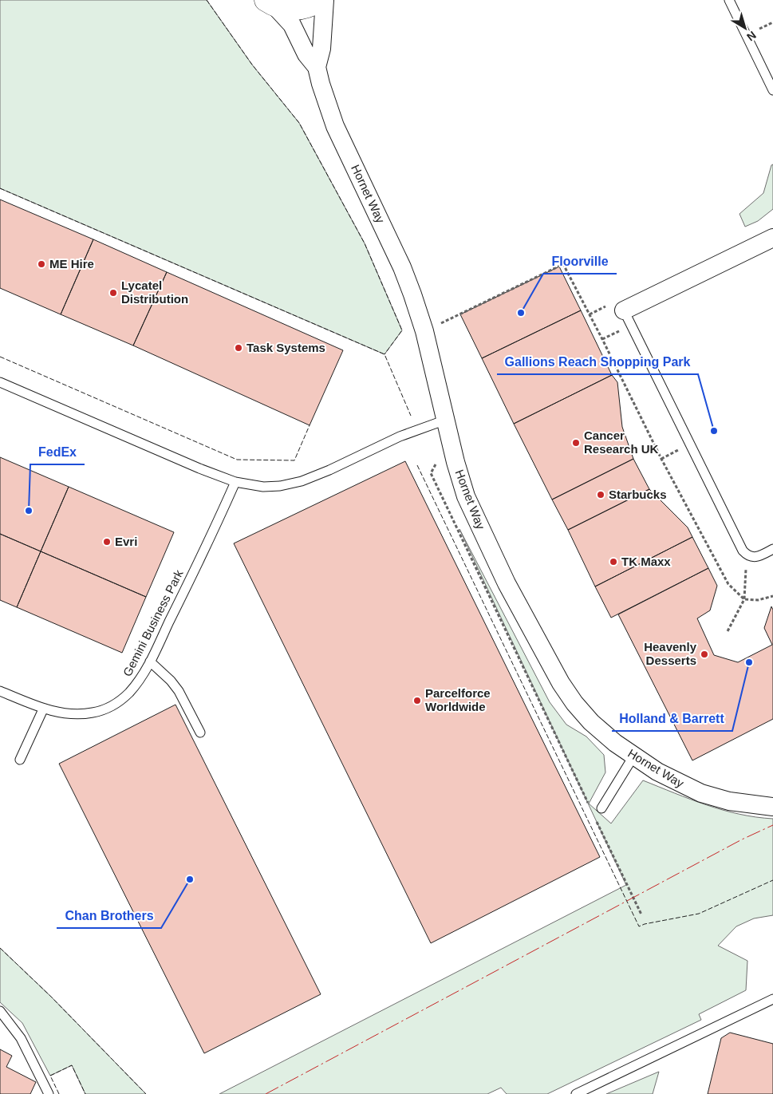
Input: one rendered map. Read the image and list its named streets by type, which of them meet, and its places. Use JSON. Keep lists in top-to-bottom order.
{
  "streets": {
    "street": ["Hornet Way"],
    "lane": ["Gemini Business Park"]
  },
  "places": [
    "ME Hire",
    "Lycatel Distribution",
    "Floorville",
    "Task Systems",
    "Gallions Reach Shopping Park",
    "Cancer Research UK",
    "Starbucks",
    "FedEx",
    "Evri",
    "TK Maxx",
    "Heavenly Desserts",
    "Holland & Barrett",
    "Parcelforce Worldwide",
    "Chan Brothers"
  ],
  "north": "bottom right"
}
